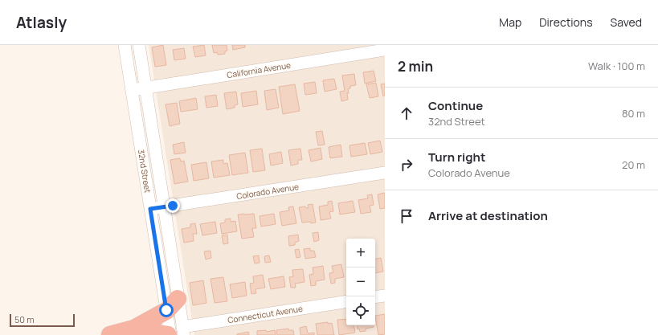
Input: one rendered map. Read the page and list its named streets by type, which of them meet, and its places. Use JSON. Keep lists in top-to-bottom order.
{
  "streets": {
    "street": [
      "California Avenue",
      "32nd Street",
      "Colorado Avenue",
      "Connecticut Avenue"
    ]
  },
  "crossings": [
    ["California Avenue", "32nd Street"],
    ["32nd Street", "Colorado Avenue"],
    ["32nd Street", "Connecticut Avenue"]
  ],
  "scale_bar": "50 m",
  "page": {
    "header": "Atlasly",
    "nav": ["Map", "Directions", "Saved"],
    "heading": ["2 min", "Walk · 100 m"],
    "list": [
      ["Continue", "32nd Street", "80 m"],
      ["Turn right", "Colorado Avenue", "20 m"],
      "Arrive at destination"
    ],
    "map_buttons": ["+", "−"],
    "scale": "50 m"
  }
}
